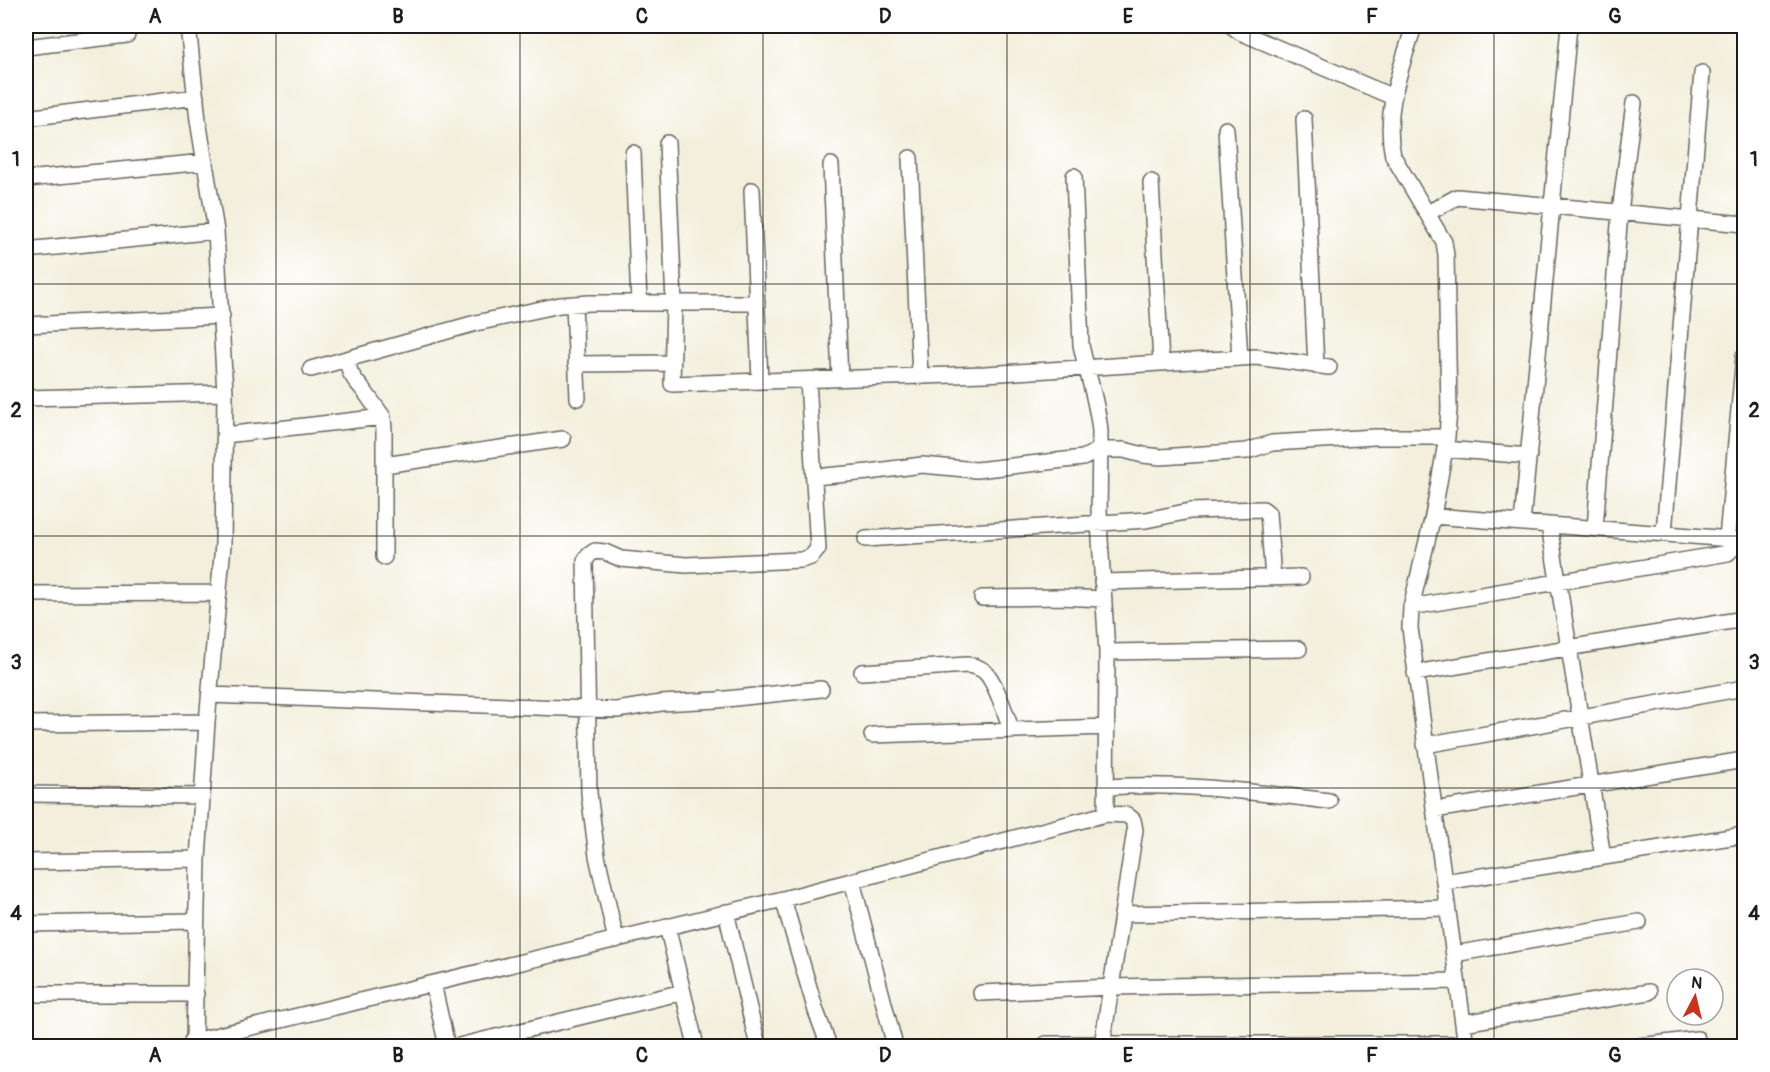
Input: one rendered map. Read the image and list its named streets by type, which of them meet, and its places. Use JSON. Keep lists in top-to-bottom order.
{
  "north": "top",
  "grid": {
    "columns": [
      "A",
      "B",
      "C",
      "D",
      "E",
      "F",
      "G"
    ],
    "rows": [
      "1",
      "2",
      "3",
      "4"
    ]
  }
}
